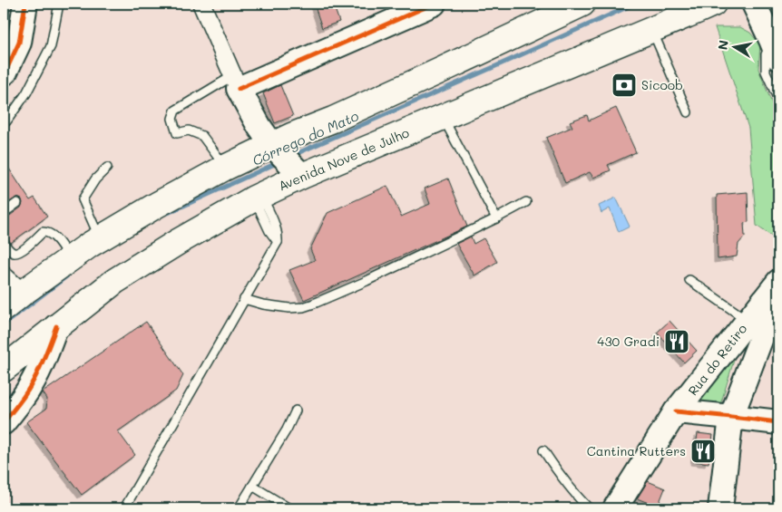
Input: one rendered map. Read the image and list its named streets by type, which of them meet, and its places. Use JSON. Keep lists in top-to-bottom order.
{
  "streets": {
    "main road": ["Avenida Nove de Julho"],
    "street": ["Rua do Retiro"]
  },
  "water": ["Córrego do Mato"],
  "places": {
    "bank": ["Sicoob"],
    "restaurant": ["430 Gradi", "Cantina Rutters"]
  },
  "north": "left"
}
